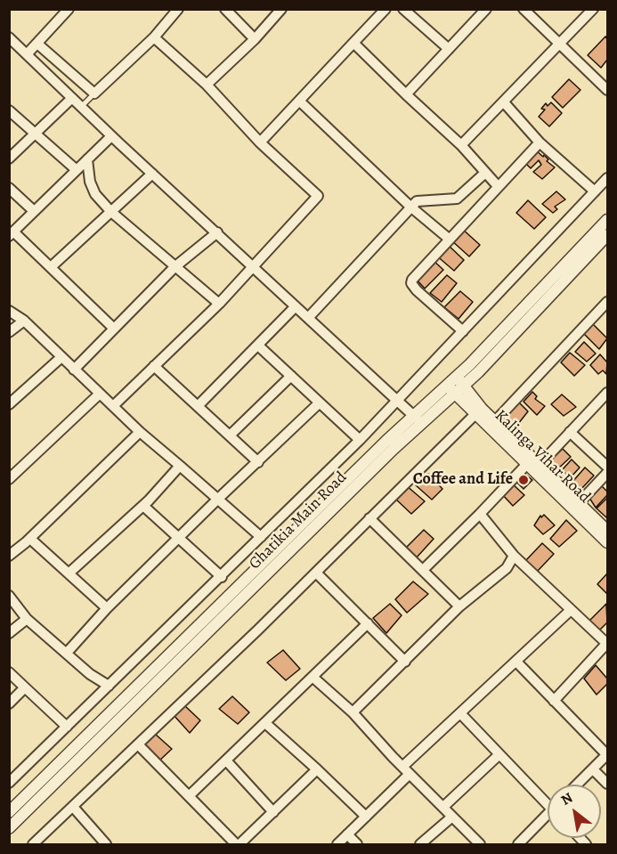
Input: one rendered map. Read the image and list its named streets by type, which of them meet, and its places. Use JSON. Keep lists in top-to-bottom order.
{
  "streets": {
    "street": ["Kalinga Vihar Road", "Ghatikia Main Road"]
  },
  "crossings": [
    ["Kalinga Vihar Road", "Ghatikia Main Road"]
  ],
  "places": ["Coffee and Life"],
  "north": "top left"
}
